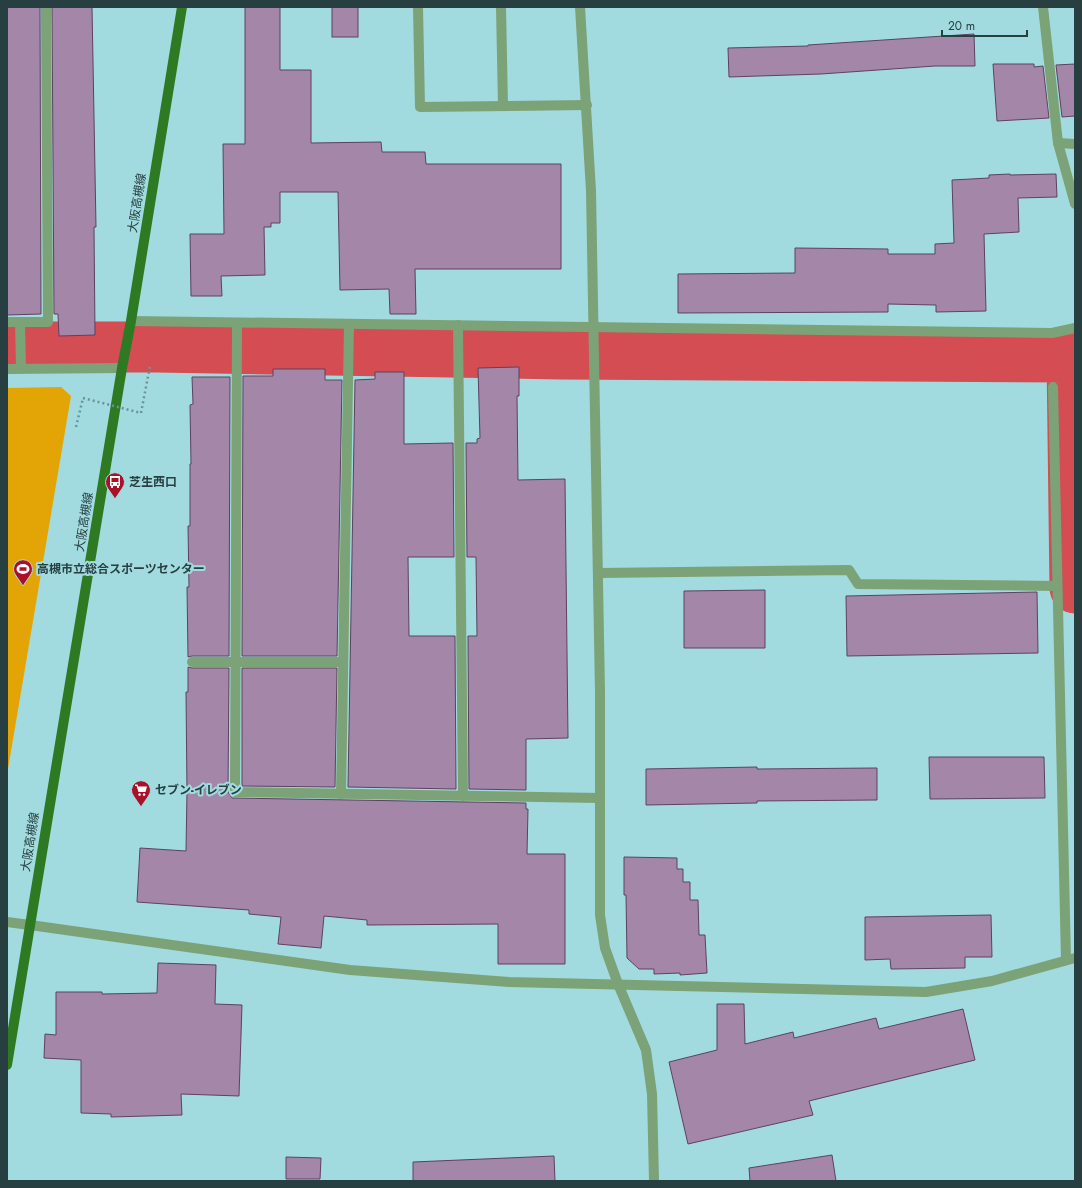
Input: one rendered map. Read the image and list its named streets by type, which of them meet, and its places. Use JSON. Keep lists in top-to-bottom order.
{
  "streets": {
    "main road": ["大阪高槻線"]
  },
  "places": {
    "bus stop": ["芝生西口"],
    "sports": ["高槻市立総合スポーツセンター"],
    "supermarket": ["セブン-イレブン"]
  },
  "scale_bar": "20 m"
}
